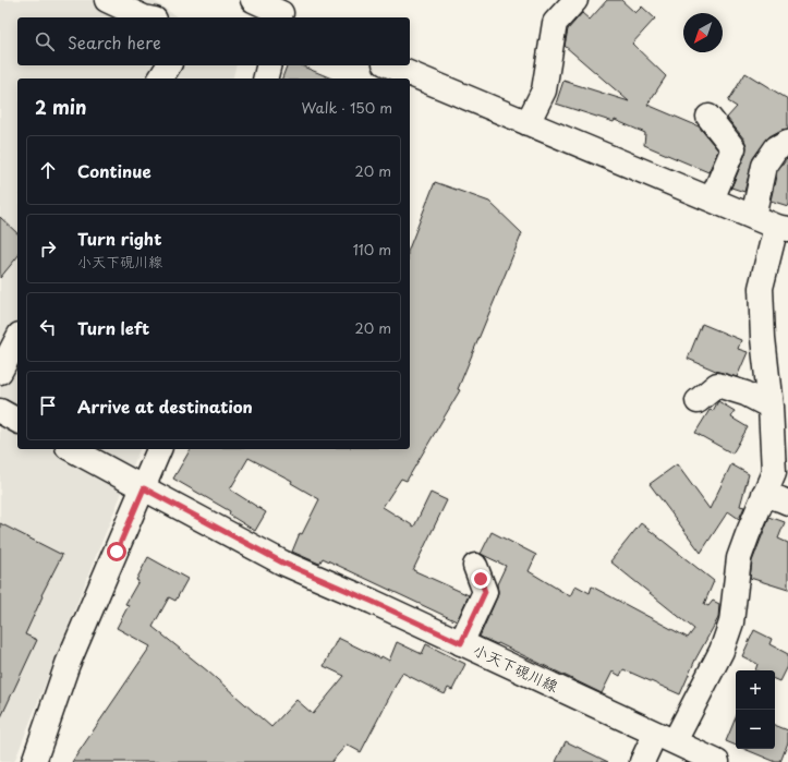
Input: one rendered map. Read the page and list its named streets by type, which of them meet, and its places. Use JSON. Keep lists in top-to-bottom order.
{
  "streets": {
    "street": ["小天下硯川線"]
  },
  "north": "bottom left",
  "page": {
    "search": "Search here",
    "heading": ["2 min", "Walk · 150 m"],
    "list": [
      ["Continue", "20 m"],
      ["Turn right", "小天下硯川線", "110 m"],
      ["Turn left", "20 m"],
      "Arrive at destination"
    ],
    "map_buttons": ["+", "−"]
  }
}
